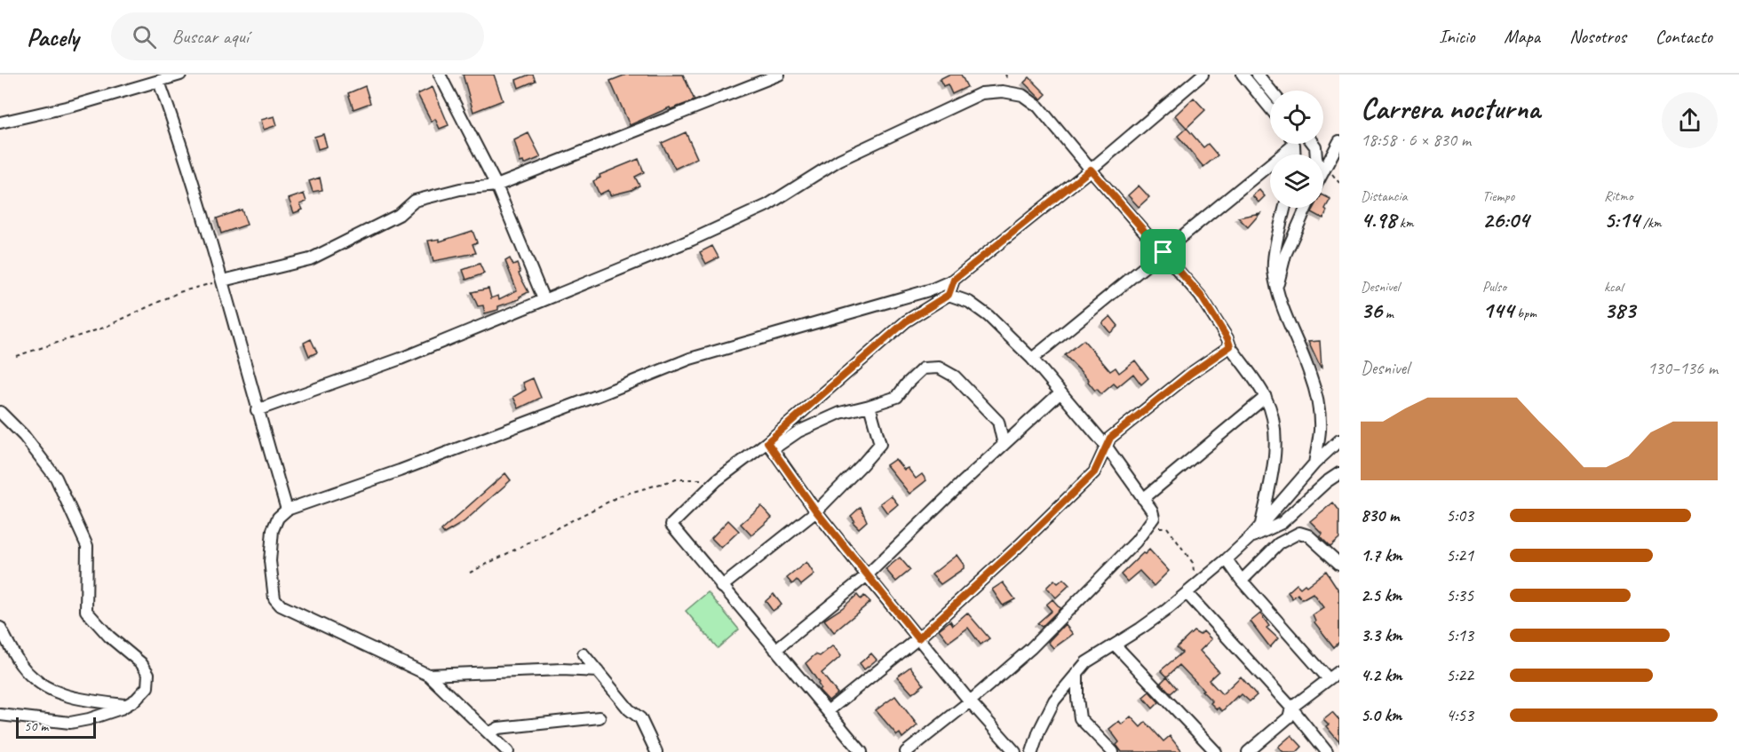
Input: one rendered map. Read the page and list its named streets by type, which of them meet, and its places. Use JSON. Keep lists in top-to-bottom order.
{
  "scale_bar": "50 m",
  "page": {
    "header": "Pacely",
    "search": "Buscar aquí",
    "nav": [
      "Inicio",
      "Mapa",
      "Nosotros",
      "Contacto"
    ],
    "heading": ["Carrera nocturna", "18:58 · 6 × 830 m"],
    "stats": [
      ["Distancia", "4.98 km"],
      ["Tiempo", "26:04"],
      ["Ritmo", "5:14 /km"],
      ["Desnivel", "36 m"],
      ["Pulso", "144 bpm"],
      ["kcal", "383"]
    ],
    "chart": ["Desnivel", "130–136 m"],
    "list": [
      {
        "name": "830 m",
        "note": "5:03"
      },
      {
        "name": "1.7 km",
        "note": "5:21"
      },
      {
        "name": "2.5 km",
        "note": "5:35"
      },
      {
        "name": "3.3 km",
        "note": "5:13"
      },
      {
        "name": "4.2 km",
        "note": "5:22"
      },
      {
        "name": "5.0 km",
        "note": "4:53"
      }
    ],
    "scale": "50 m"
  }
}
